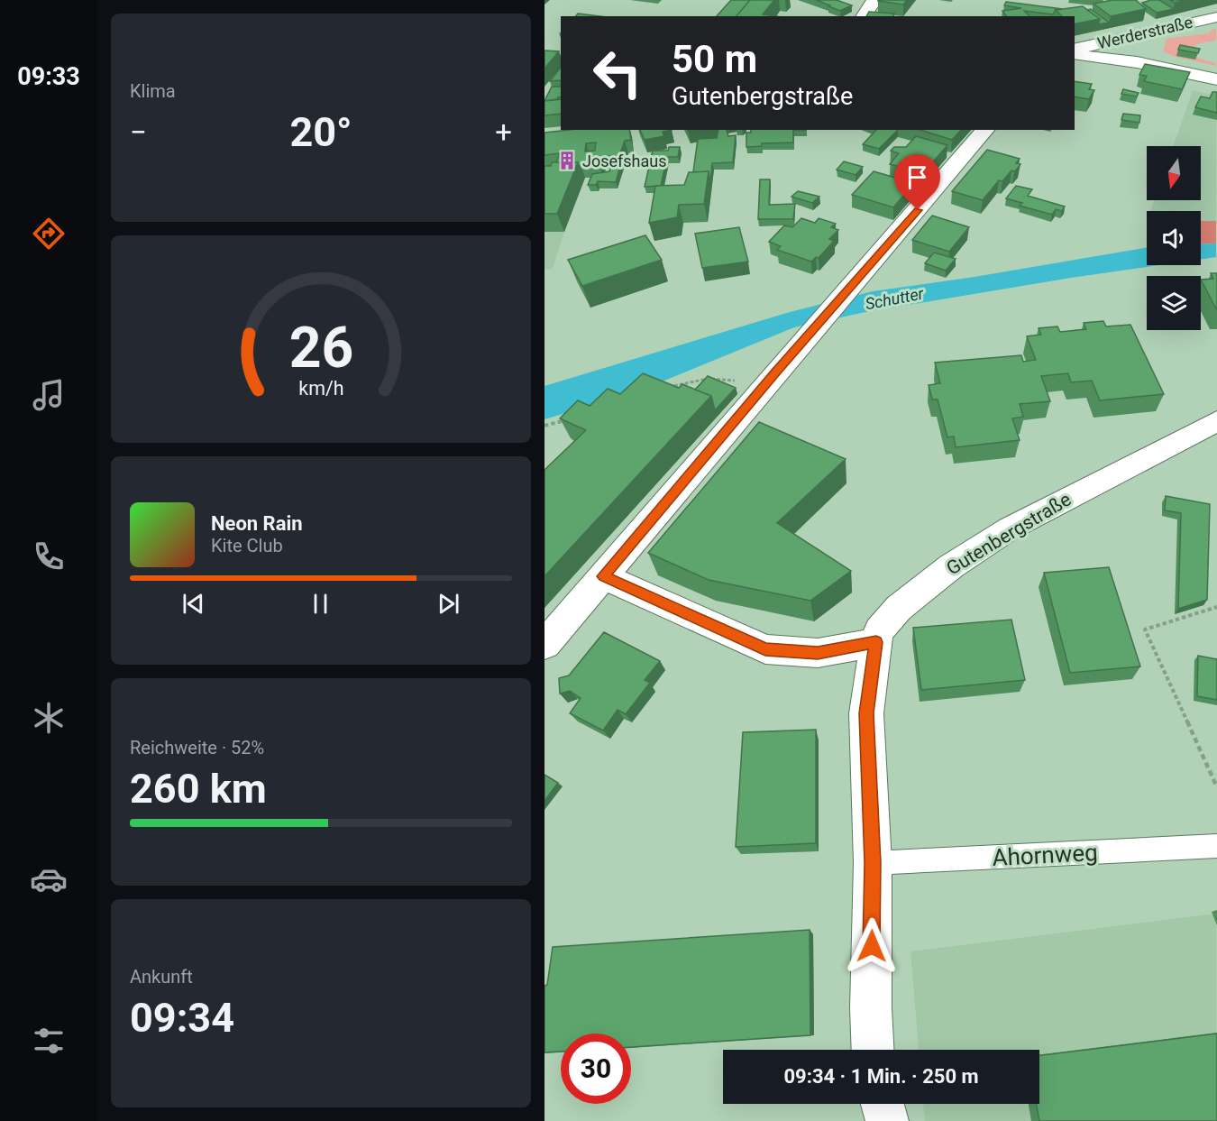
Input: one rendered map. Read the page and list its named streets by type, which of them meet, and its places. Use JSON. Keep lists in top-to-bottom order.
{
  "streets": {
    "street": ["Werderstraße", "Gutenbergstraße"],
    "lane": ["Ahornweg"]
  },
  "water": ["Schutter"],
  "places": {
    "building": ["Josefshaus"]
  },
  "north": "bottom",
  "page": {
    "tabs": "09:33",
    "tile": [
      "Klima",
      ["Reichweite · 52%", "260 km"],
      ["Ankunft", "09:34"]
    ],
    "turn": ["50 m", "Gutenbergstraße"],
    "heat": ["−", "20°", "+"],
    "song": ["Neon Rain", "Kite Club"],
    "limit": "30",
    "trip": "09:34 · 1 Min. · 250 m",
    "gauge": ["26", "km/h"]
  }
}
